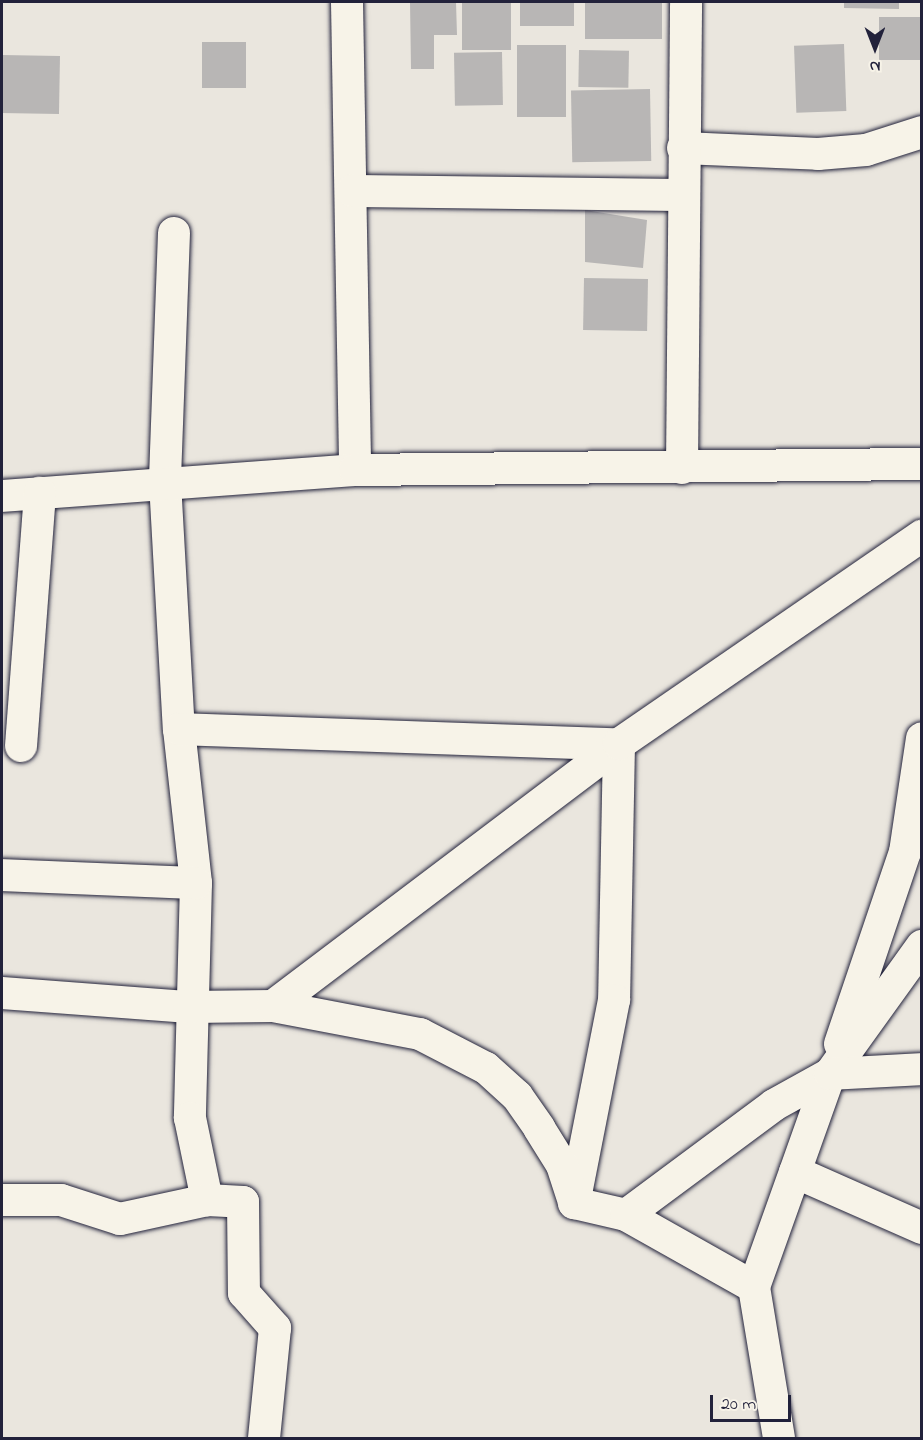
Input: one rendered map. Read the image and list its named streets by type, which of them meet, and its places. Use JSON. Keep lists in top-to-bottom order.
{
  "scale_bar": "20 m",
  "north": "bottom"
}
